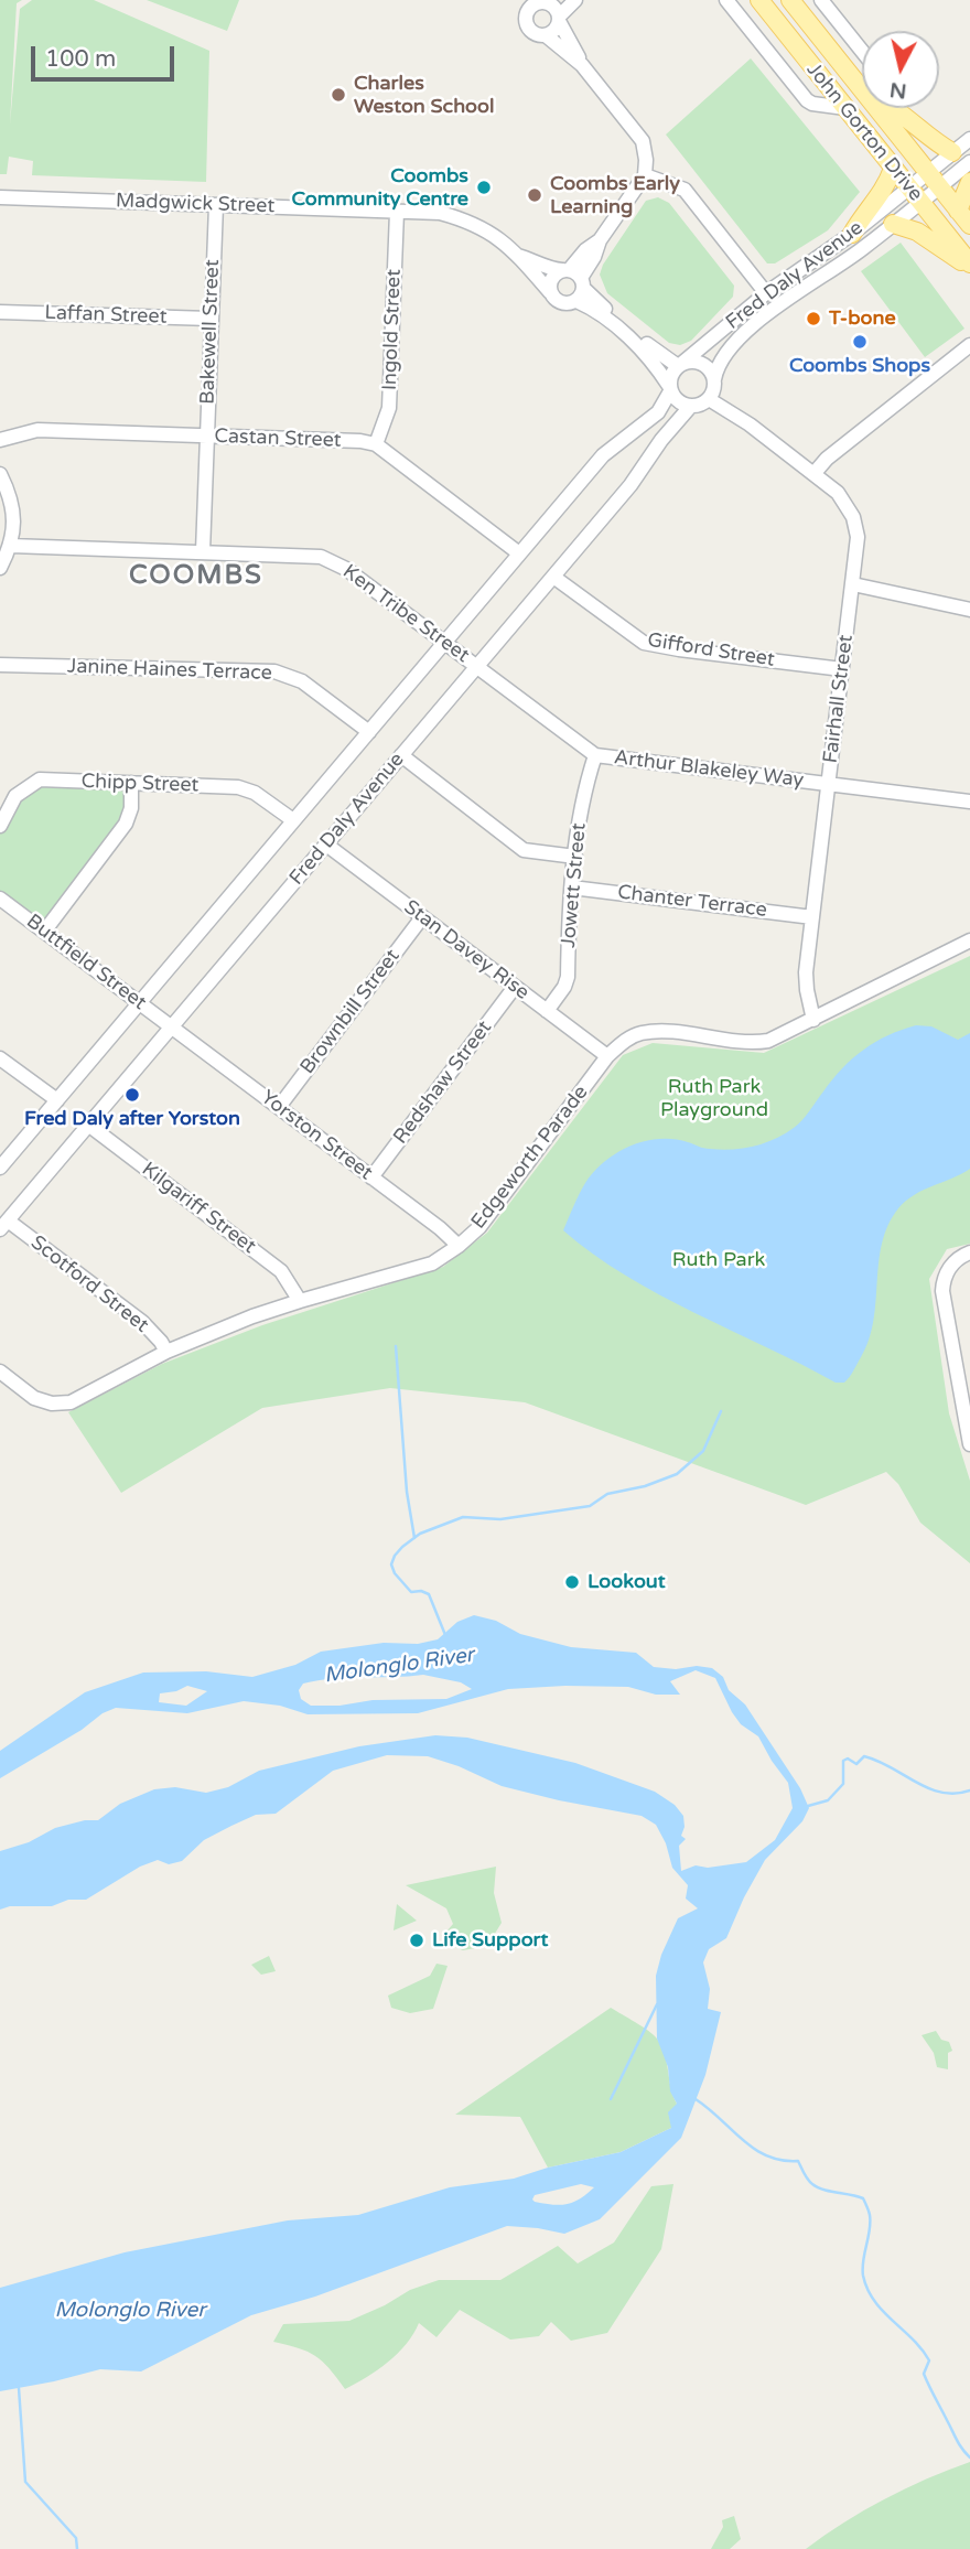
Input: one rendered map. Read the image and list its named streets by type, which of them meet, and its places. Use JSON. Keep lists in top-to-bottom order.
{
  "streets": {
    "main road": ["John Gorton Drive"],
    "street": [
      "Madgwick Street",
      "Fred Daly Avenue",
      "Laffan Street",
      "Ingold Street",
      "Bakewell Street",
      "Castan Street",
      "Ken Tribe Street",
      "Gifford Street",
      "Janine Haines Terrace",
      "Fairhall Street",
      "Arthur Blakeley Way",
      "Chipp Street",
      "Jowett Street",
      "Chanter Terrace",
      "Stan Davey Rise",
      "Buttfield Street",
      "Brownbill Street",
      "Redshaw Street",
      "Yorston Street",
      "Edgeworth Parade",
      "Kilgariff Street",
      "Scotford Street"
    ]
  },
  "crossings": [
    ["John Gorton Drive", "Fred Daly Avenue"],
    ["Madgwick Street", "Ingold Street"],
    ["Madgwick Street", "Bakewell Street"],
    ["Fred Daly Avenue", "Ken Tribe Street"],
    ["Fred Daly Avenue", "Gifford Street"],
    ["Fred Daly Avenue", "Janine Haines Terrace"],
    ["Fred Daly Avenue", "Fairhall Street"],
    ["Fred Daly Avenue", "Arthur Blakeley Way"],
    ["Fred Daly Avenue", "Chipp Street"],
    ["Fred Daly Avenue", "Stan Davey Rise"],
    ["Fred Daly Avenue", "Buttfield Street"],
    ["Fred Daly Avenue", "Yorston Street"],
    ["Fred Daly Avenue", "Kilgariff Street"],
    ["Fred Daly Avenue", "Scotford Street"],
    ["Laffan Street", "Bakewell Street"],
    ["Ingold Street", "Castan Street"],
    ["Bakewell Street", "Castan Street"],
    ["Bakewell Street", "Ken Tribe Street"],
    ["Ken Tribe Street", "Arthur Blakeley Way"],
    ["Gifford Street", "Fairhall Street"],
    ["Fairhall Street", "Arthur Blakeley Way"],
    ["Fairhall Street", "Chanter Terrace"],
    ["Fairhall Street", "Edgeworth Parade"],
    ["Arthur Blakeley Way", "Jowett Street"],
    ["Jowett Street", "Chanter Terrace"],
    ["Jowett Street", "Stan Davey Rise"],
    ["Stan Davey Rise", "Brownbill Street"],
    ["Stan Davey Rise", "Redshaw Street"],
    ["Stan Davey Rise", "Edgeworth Parade"],
    ["Buttfield Street", "Yorston Street"],
    ["Brownbill Street", "Yorston Street"],
    ["Redshaw Street", "Yorston Street"],
    ["Yorston Street", "Edgeworth Parade"],
    ["Edgeworth Parade", "Kilgariff Street"],
    ["Edgeworth Parade", "Scotford Street"]
  ],
  "districts": ["COOMBS"],
  "water": ["Molonglo River"],
  "parks": ["Ruth Park Playground", "Ruth Park"],
  "places": [
    "Charles Weston School",
    "Coombs Community Centre",
    "Coombs Early Learning",
    "T-bone",
    "Coombs Shops",
    "Fred Daly after Yorston",
    "Lookout",
    "Life Support"
  ],
  "scale_bar": "100 m",
  "north": "bottom"
}
